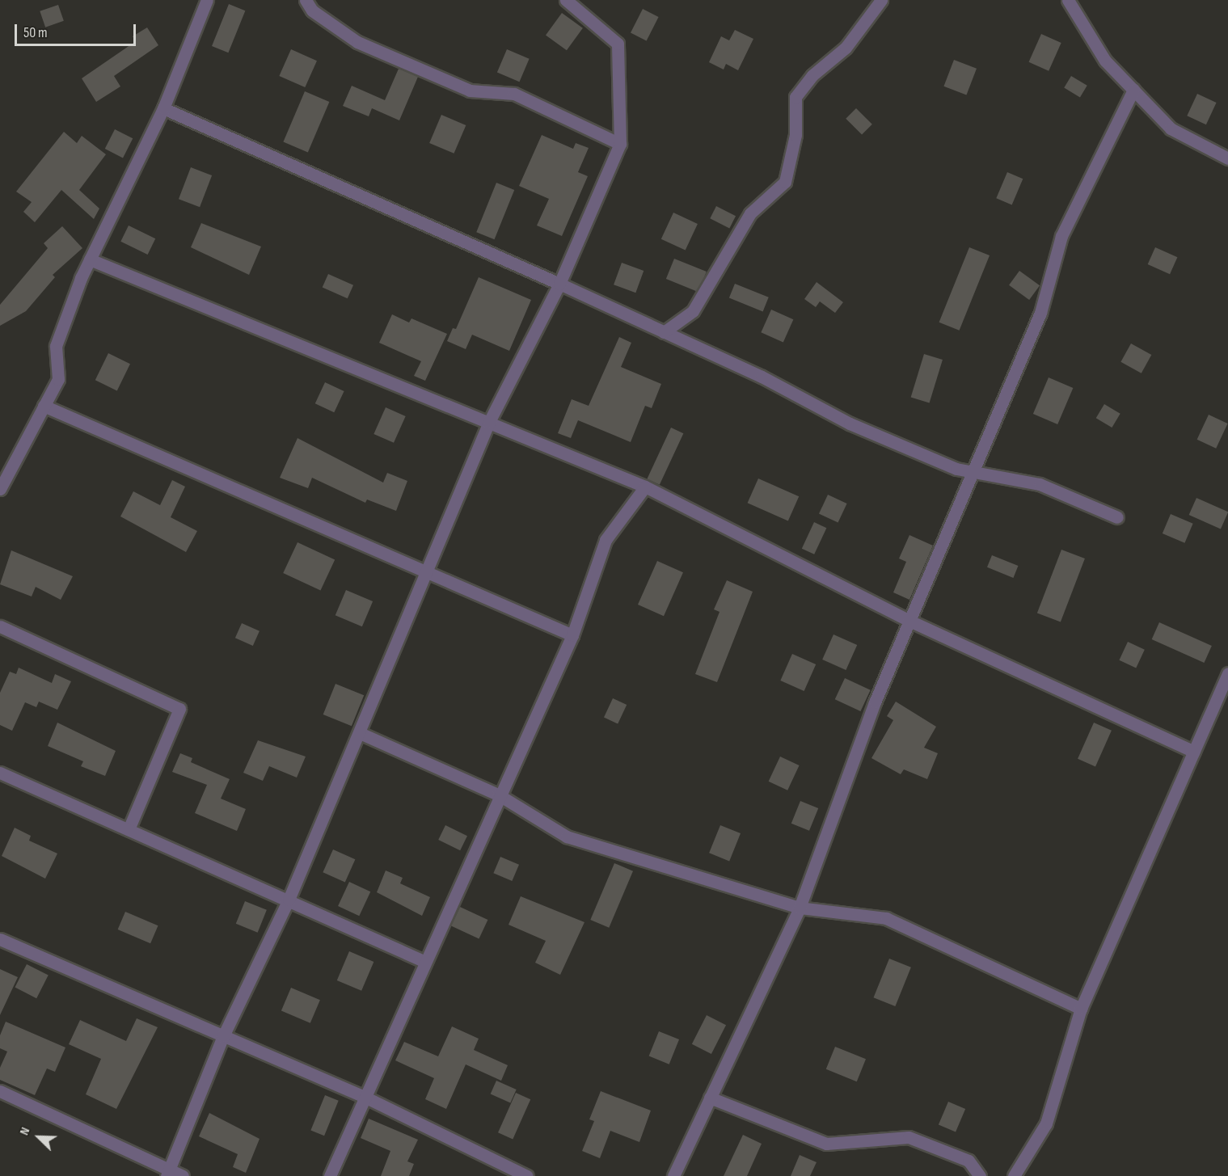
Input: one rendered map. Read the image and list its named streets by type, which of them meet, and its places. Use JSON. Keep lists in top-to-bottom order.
{
  "scale_bar": "50 m",
  "north": "top left"
}
